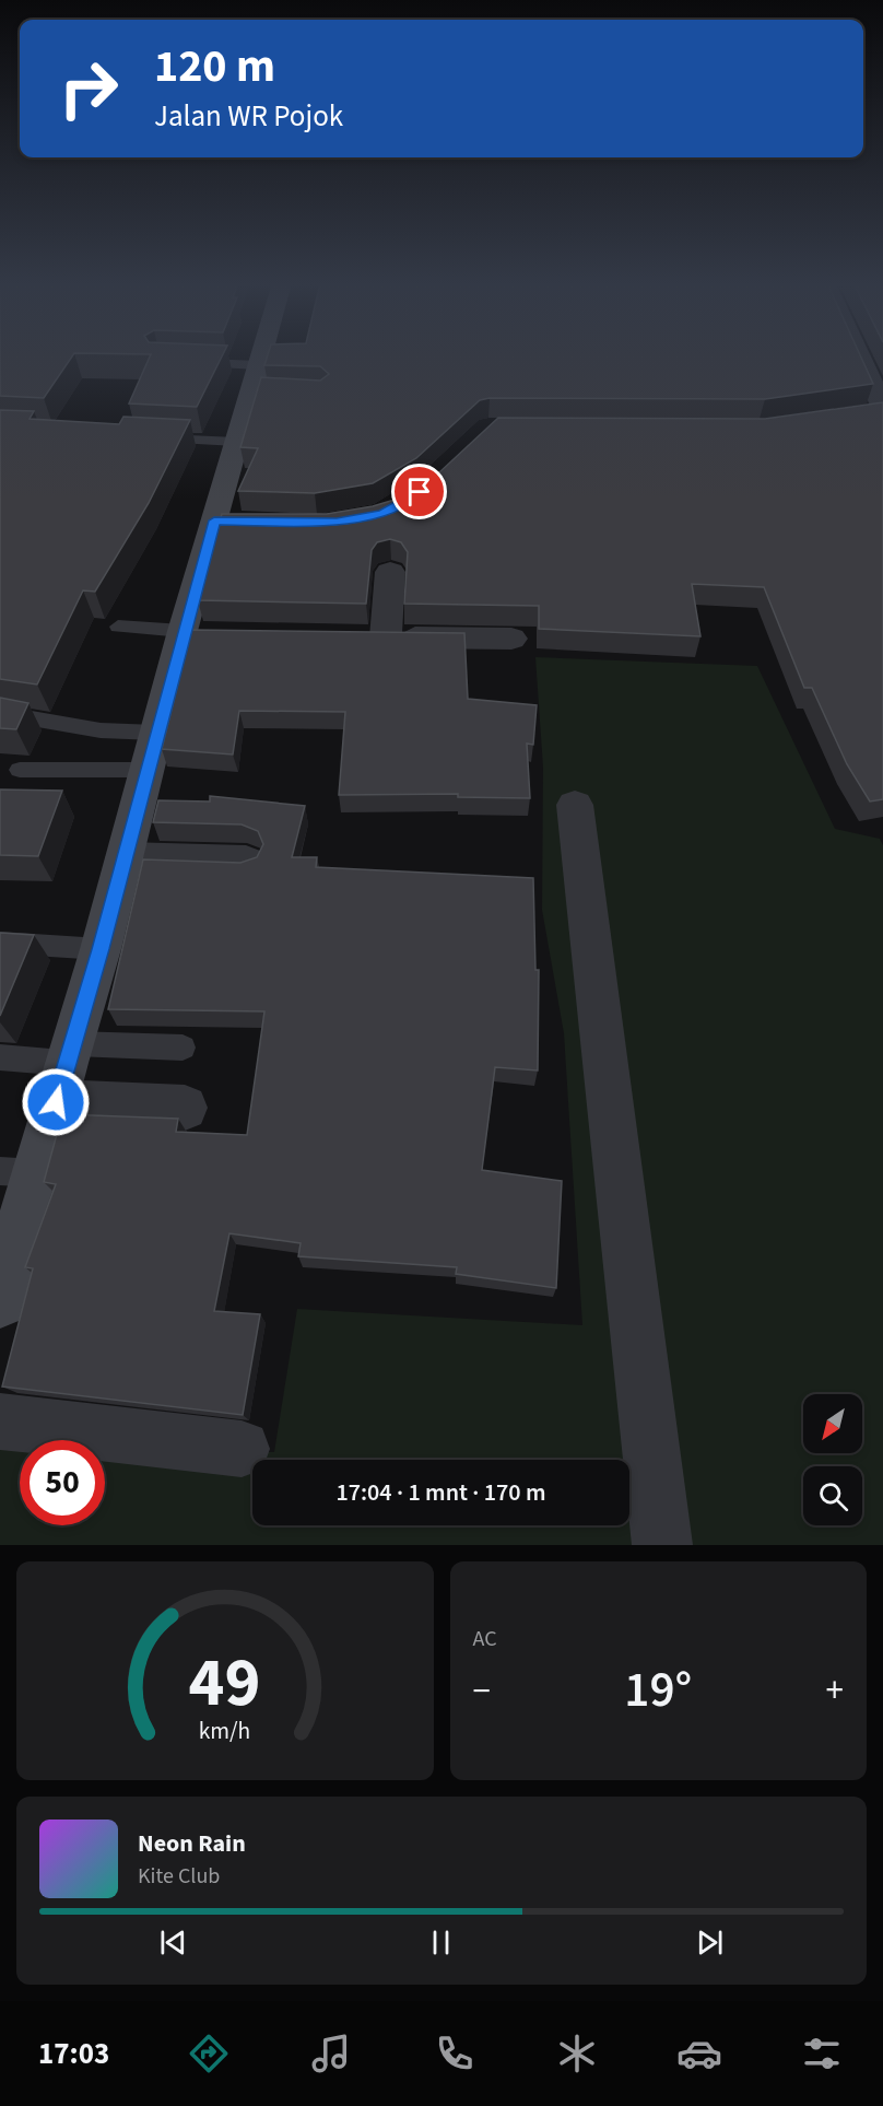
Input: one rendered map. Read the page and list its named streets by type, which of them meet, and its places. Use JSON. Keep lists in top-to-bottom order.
{
  "north": "bottom left",
  "page": {
    "turn": ["120 m", "Jalan WR Pojok"],
    "limit": "50",
    "trip": "17:04 · 1 mnt · 170 m",
    "tile": "AC",
    "heat": ["−", "19°", "+"],
    "song": ["Neon Rain", "Kite Club"],
    "tabs": "17:03",
    "gauge": ["49", "km/h"]
  }
}
